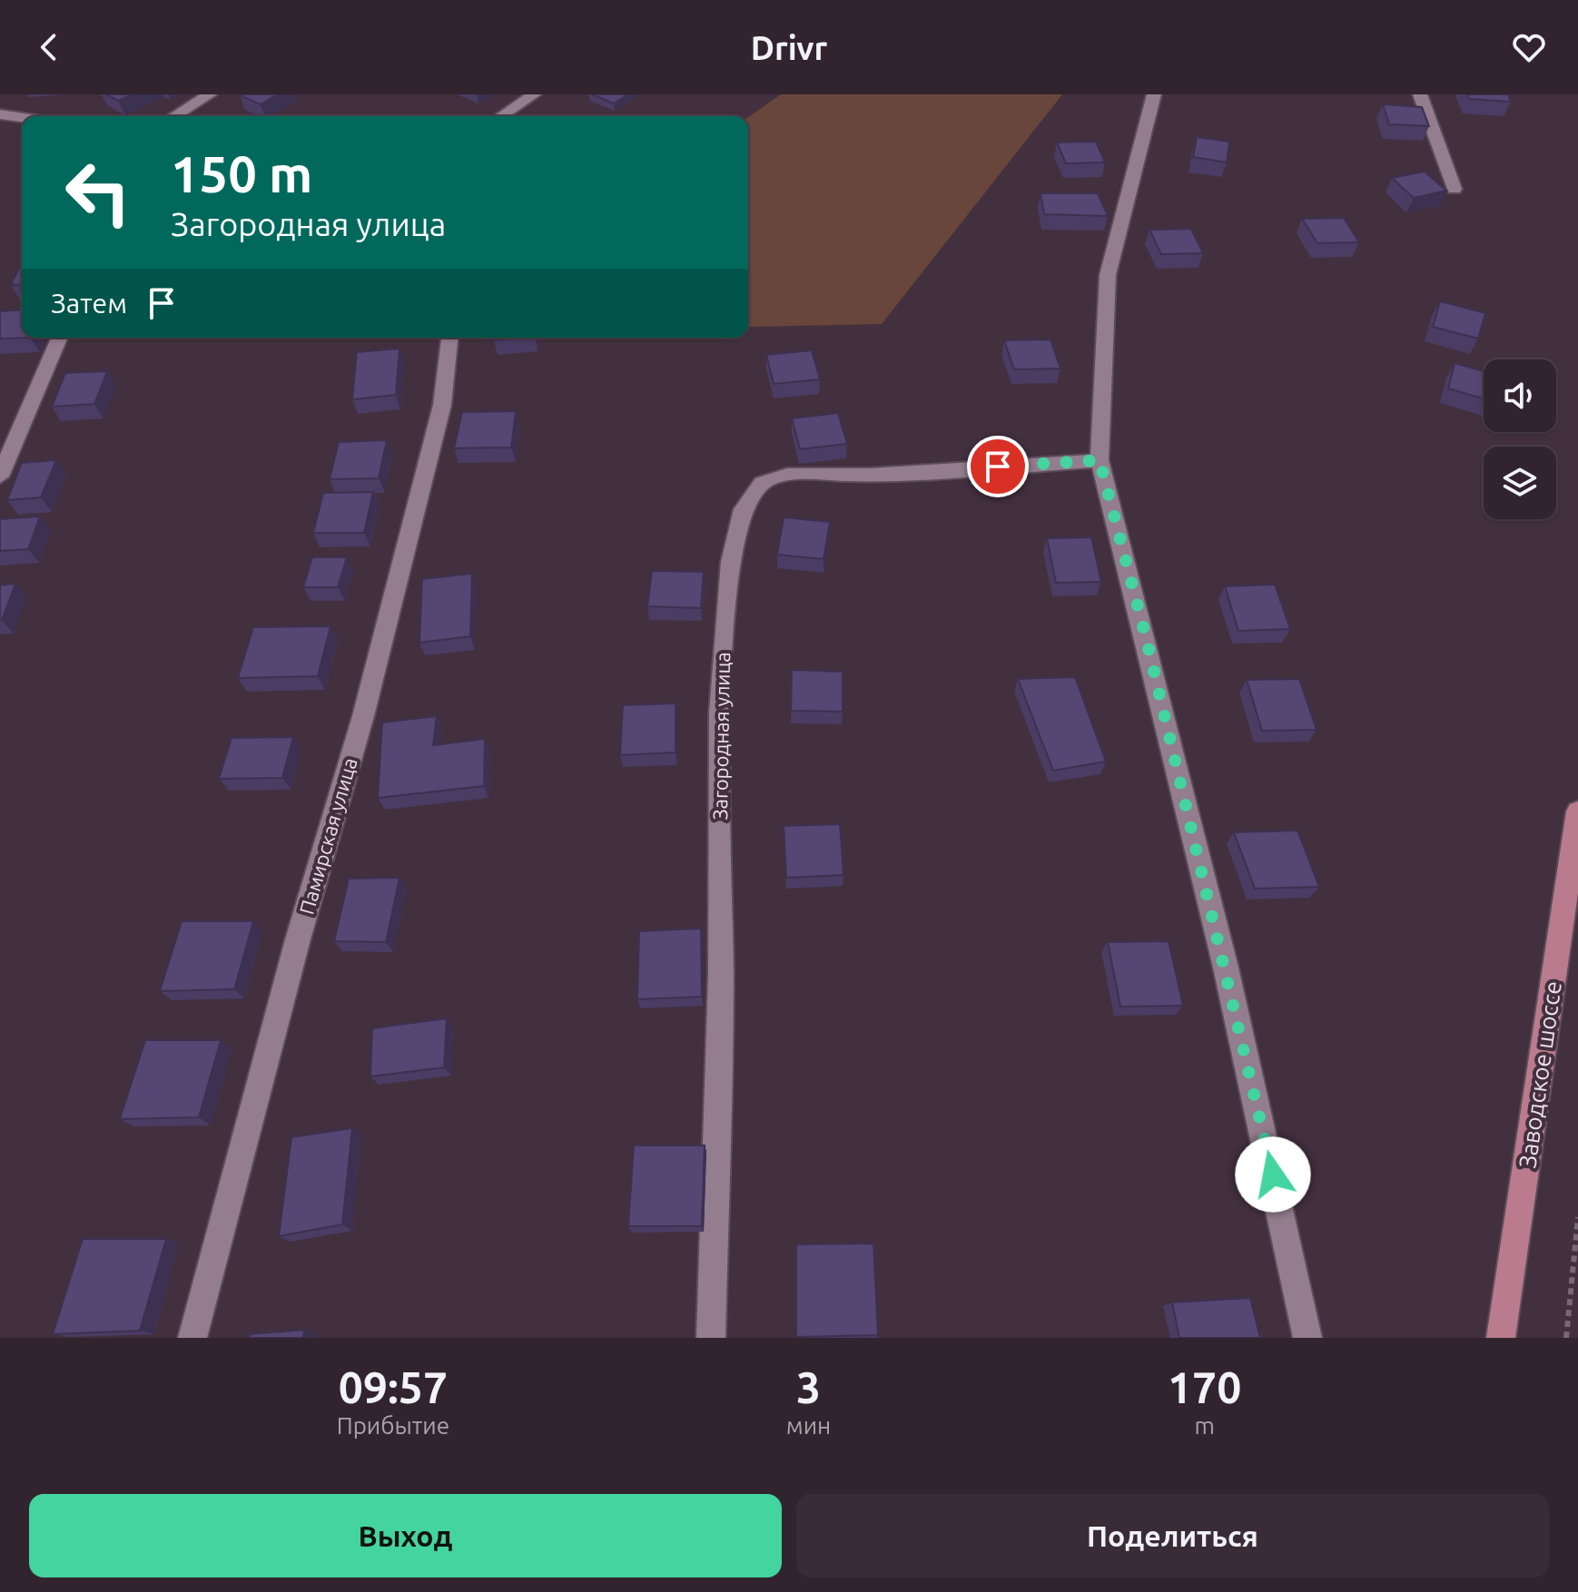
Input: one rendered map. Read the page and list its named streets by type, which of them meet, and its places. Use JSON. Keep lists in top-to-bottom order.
{
  "streets": {
    "main road": ["Заводское шоссе"],
    "street": ["Загородная улица", "Памирская улица"]
  },
  "page": {
    "header": "Drivr",
    "turn": ["150 m", "Загородная улица"],
    "then": "Затем",
    "eta": [
      "09:57",
      "Прибытие",
      "3",
      "мин",
      "170",
      "m"
    ],
    "buttons": ["Выход", "Поделиться"]
  }
}
